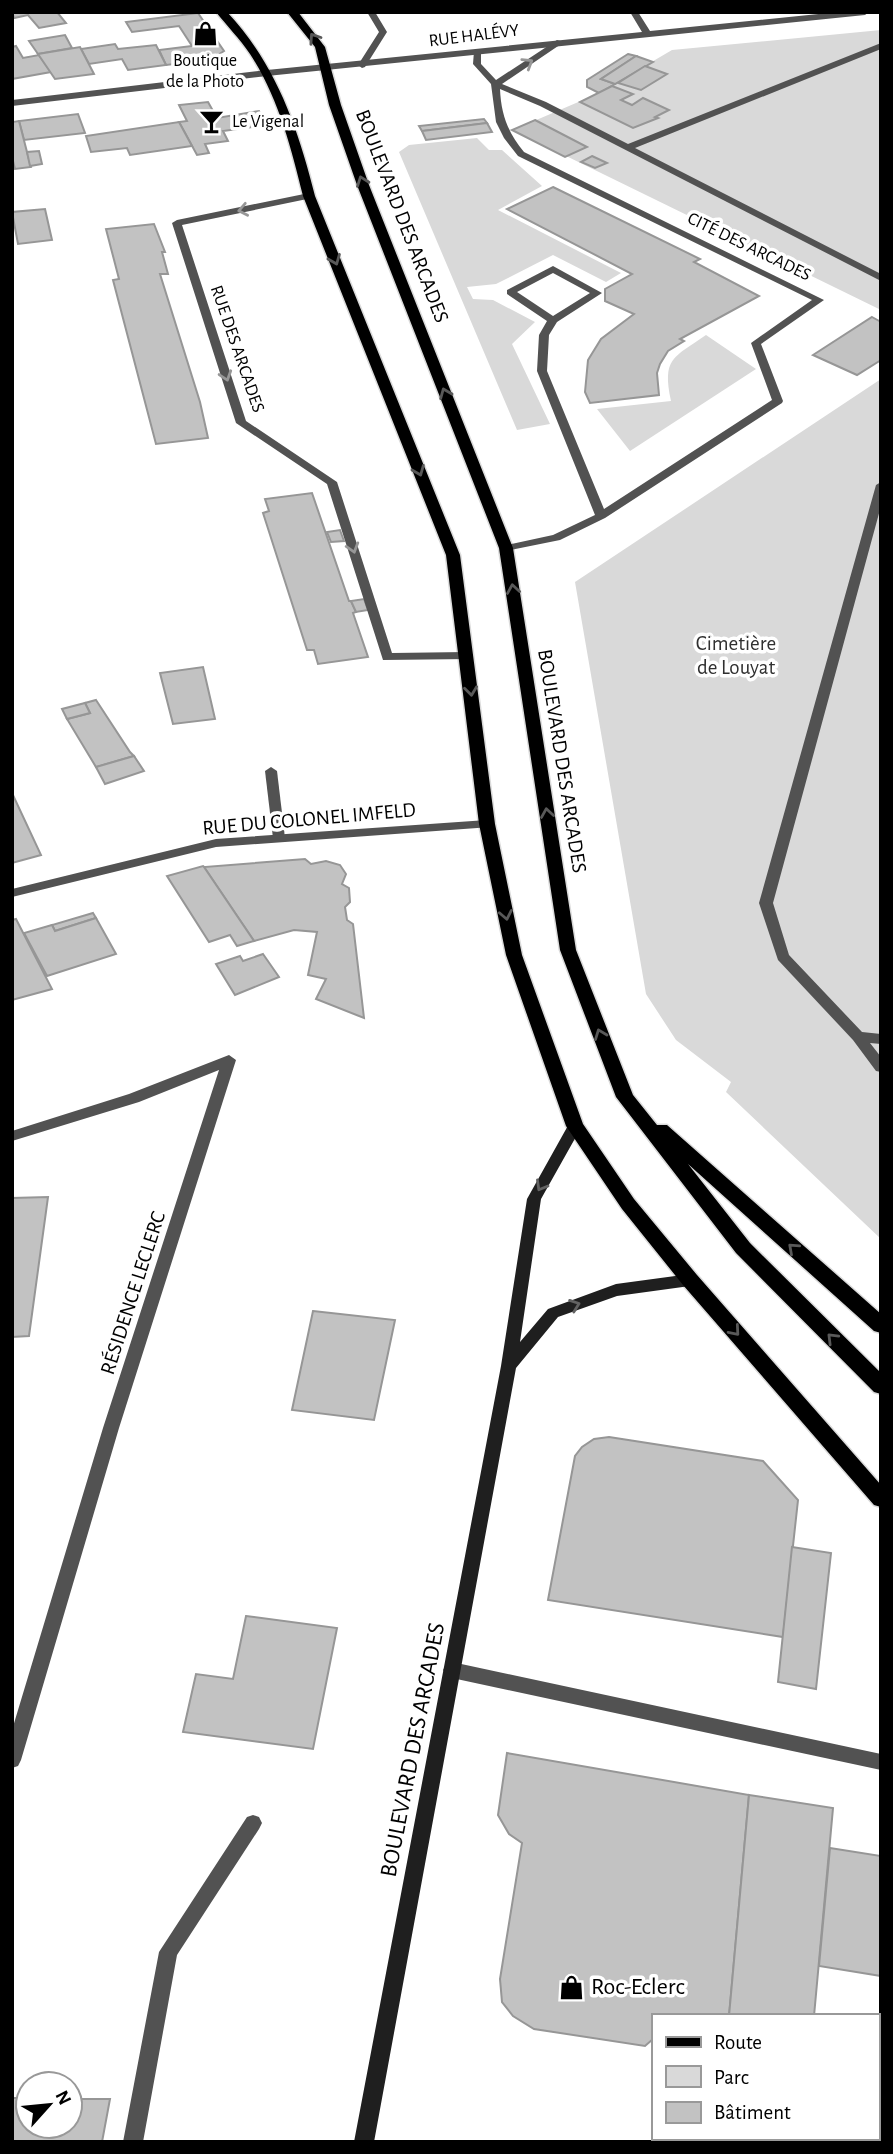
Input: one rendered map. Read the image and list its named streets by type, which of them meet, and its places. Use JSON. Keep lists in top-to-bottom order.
{
  "streets": {
    "main road": ["BOULEVARD DES ARCADES"],
    "street": [
      "RUE HALÉVY",
      "CITÉ DES ARCADES",
      "RUE DES ARCADES",
      "RUE DU COLONEL IMFELD",
      "RÉSIDENCE LECLERC"
    ]
  },
  "crossings": [
    ["RUE HALÉVY", "BOULEVARD DES ARCADES"],
    ["BOULEVARD DES ARCADES", "CITÉ DES ARCADES"]
  ],
  "parks": ["Cimetière de Louyat"],
  "places": {
    "shop": ["Boutique de la Photo", "Roc-Eclerc"],
    "bar": ["Le Vigenal"]
  },
  "legend": ["Route", "Parc", "Bâtiment"],
  "north": "top right"
}
